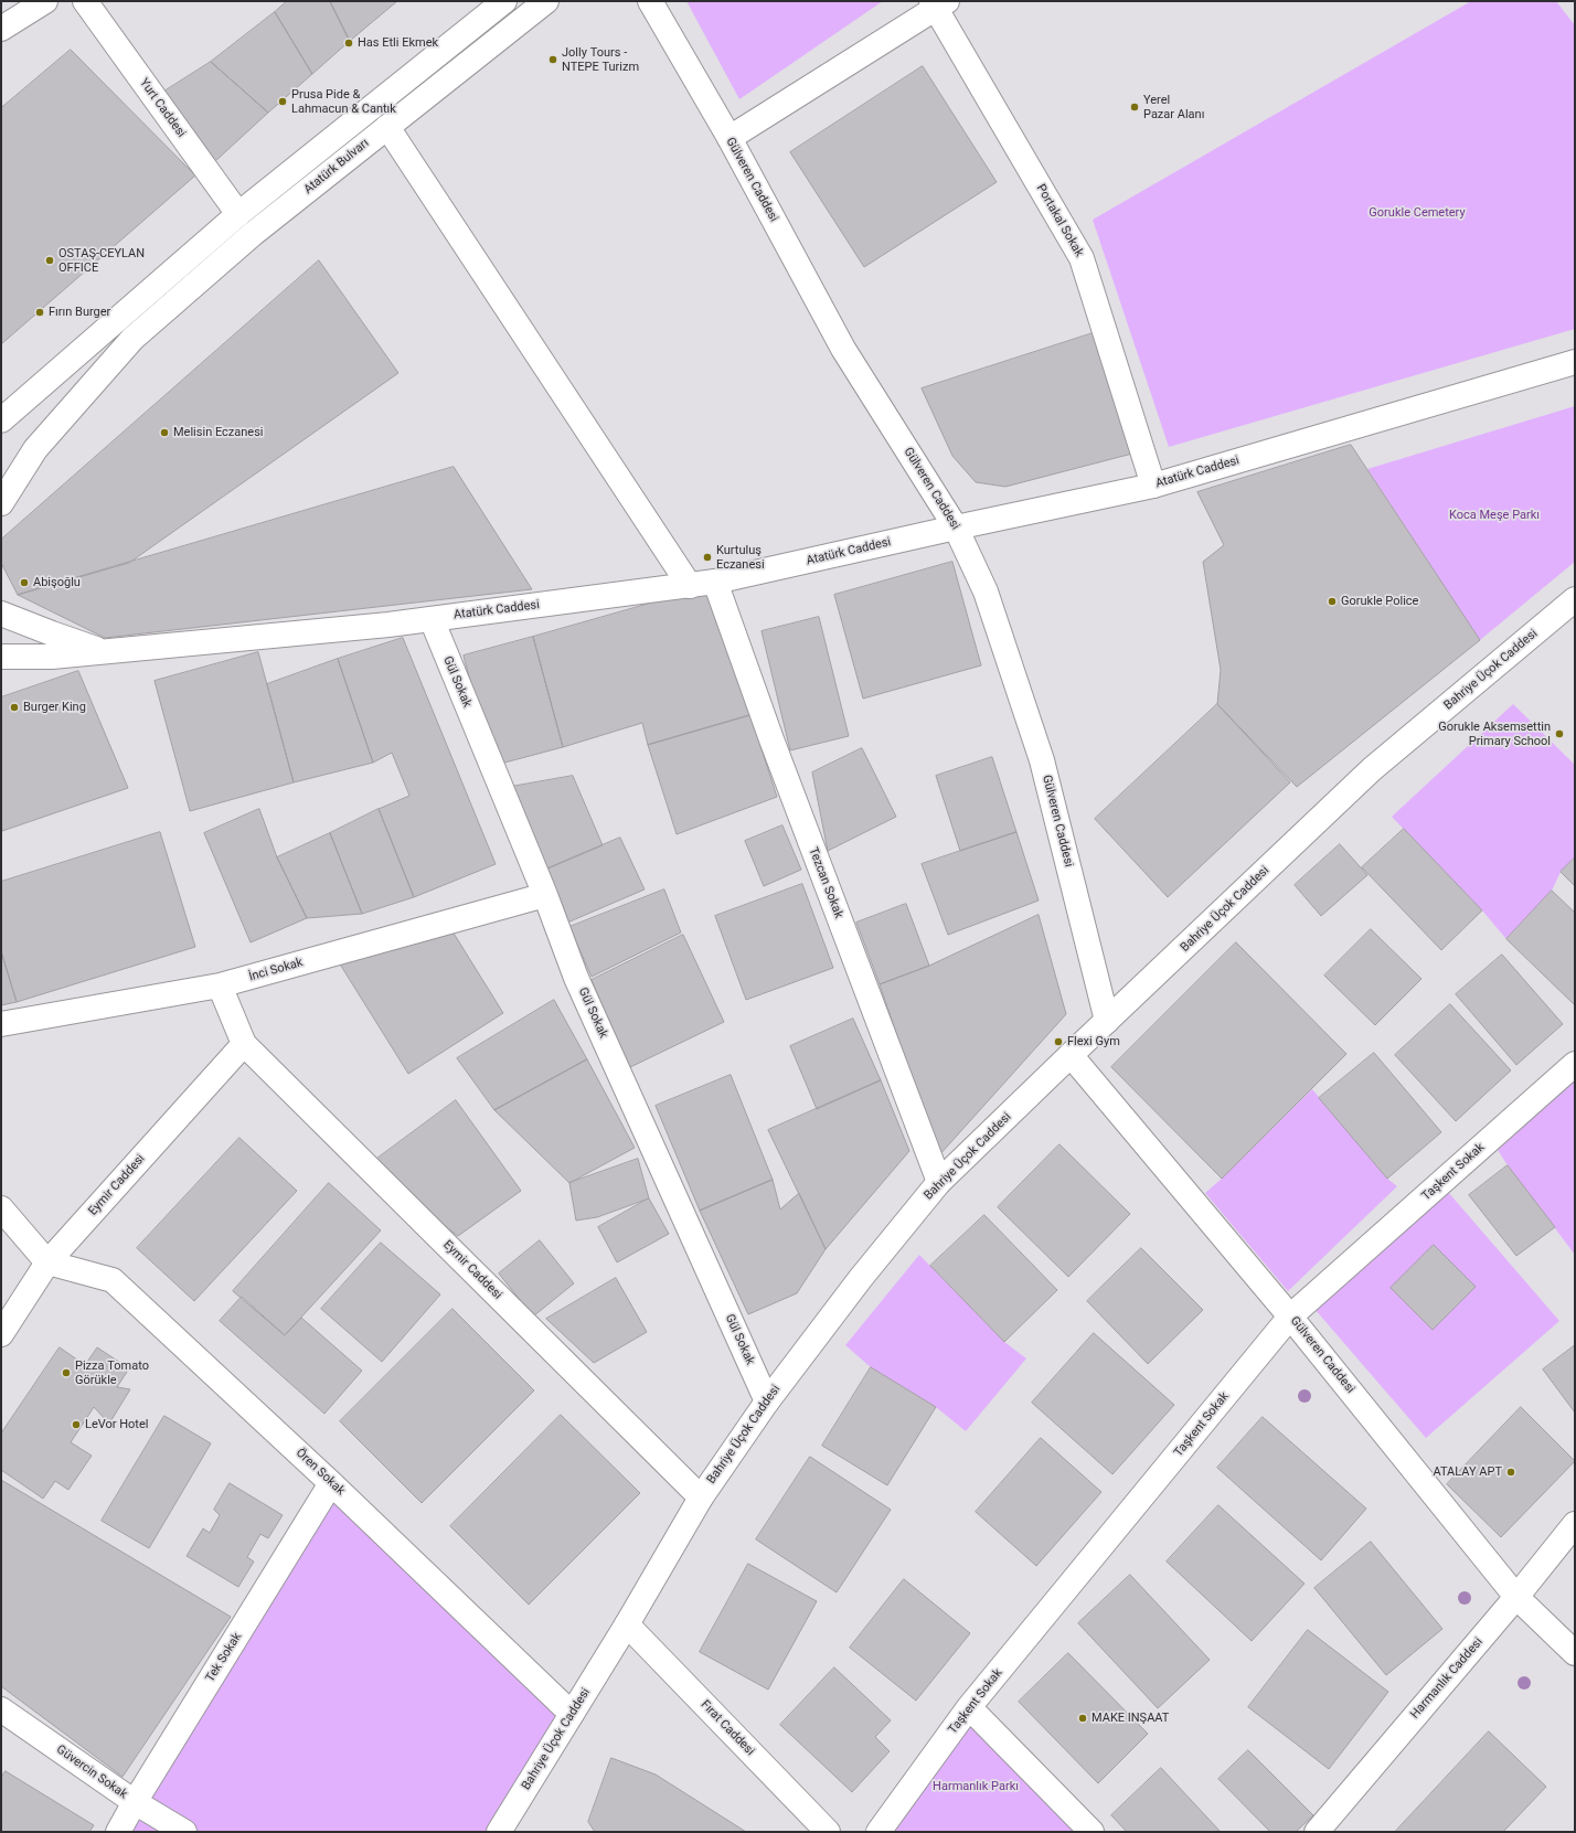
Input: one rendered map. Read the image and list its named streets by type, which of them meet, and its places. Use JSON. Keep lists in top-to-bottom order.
{
  "streets": {
    "street": [
      "Yurt Caddesi",
      "Atatürk Bulvarı",
      "Gülveren Caddesi",
      "Portakal Sokak",
      "Atatürk Caddesi",
      "Bahriye Üçok Caddesi",
      "Gül Sokak",
      "Tezcan Sokak",
      "İnci Sokak",
      "Taşkent Sokak",
      "Eymir Caddesi",
      "Ören Sokak",
      "Tek Sokak",
      "Harmanlık Caddesi",
      "Fırat Caddesi",
      "Güvercin Sokak"
    ]
  },
  "crossings": [
    ["Gülveren Caddesi", "Atatürk Caddesi"],
    ["Gülveren Caddesi", "Bahriye Üçok Caddesi"],
    ["Gülveren Caddesi", "Taşkent Sokak"],
    ["Gülveren Caddesi", "Harmanlık Caddesi"],
    ["Portakal Sokak", "Atatürk Caddesi"],
    ["Atatürk Caddesi", "Gül Sokak"],
    ["Atatürk Caddesi", "Tezcan Sokak"],
    ["Bahriye Üçok Caddesi", "Gül Sokak"],
    ["Bahriye Üçok Caddesi", "Tezcan Sokak"],
    ["Bahriye Üçok Caddesi", "Eymir Caddesi"],
    ["Bahriye Üçok Caddesi", "Ören Sokak"],
    ["Bahriye Üçok Caddesi", "Fırat Caddesi"],
    ["Gül Sokak", "İnci Sokak"],
    ["İnci Sokak", "Eymir Caddesi"],
    ["Eymir Caddesi", "Ören Sokak"],
    ["Ören Sokak", "Tek Sokak"],
    ["Tek Sokak", "Güvercin Sokak"]
  ],
  "parks": ["Gorukle Cemetery", "Koca Meşe Parkı", "Harmanlık Parkı"],
  "places": [
    "Has Etli Ekmek",
    "Jolly Tours - NTEPE Turizm",
    "Prusa Pide & Lahmacun & Cantık",
    "Yerel Pazar Alanı",
    "OSTAŞ-CEYLAN OFFICE",
    "Fırın Burger",
    "Melisin Eczanesi",
    "Kurtuluş Eczanesi",
    "Abişoğlu",
    "Gorukle Police",
    "Burger King",
    "Gorukle Aksemsettin Primary School",
    "Flexi Gym",
    "Pizza Tomato Görükle",
    "LeVor Hotel",
    "ATALAY APT",
    "MAKE INŞAAT"
  ]
}
